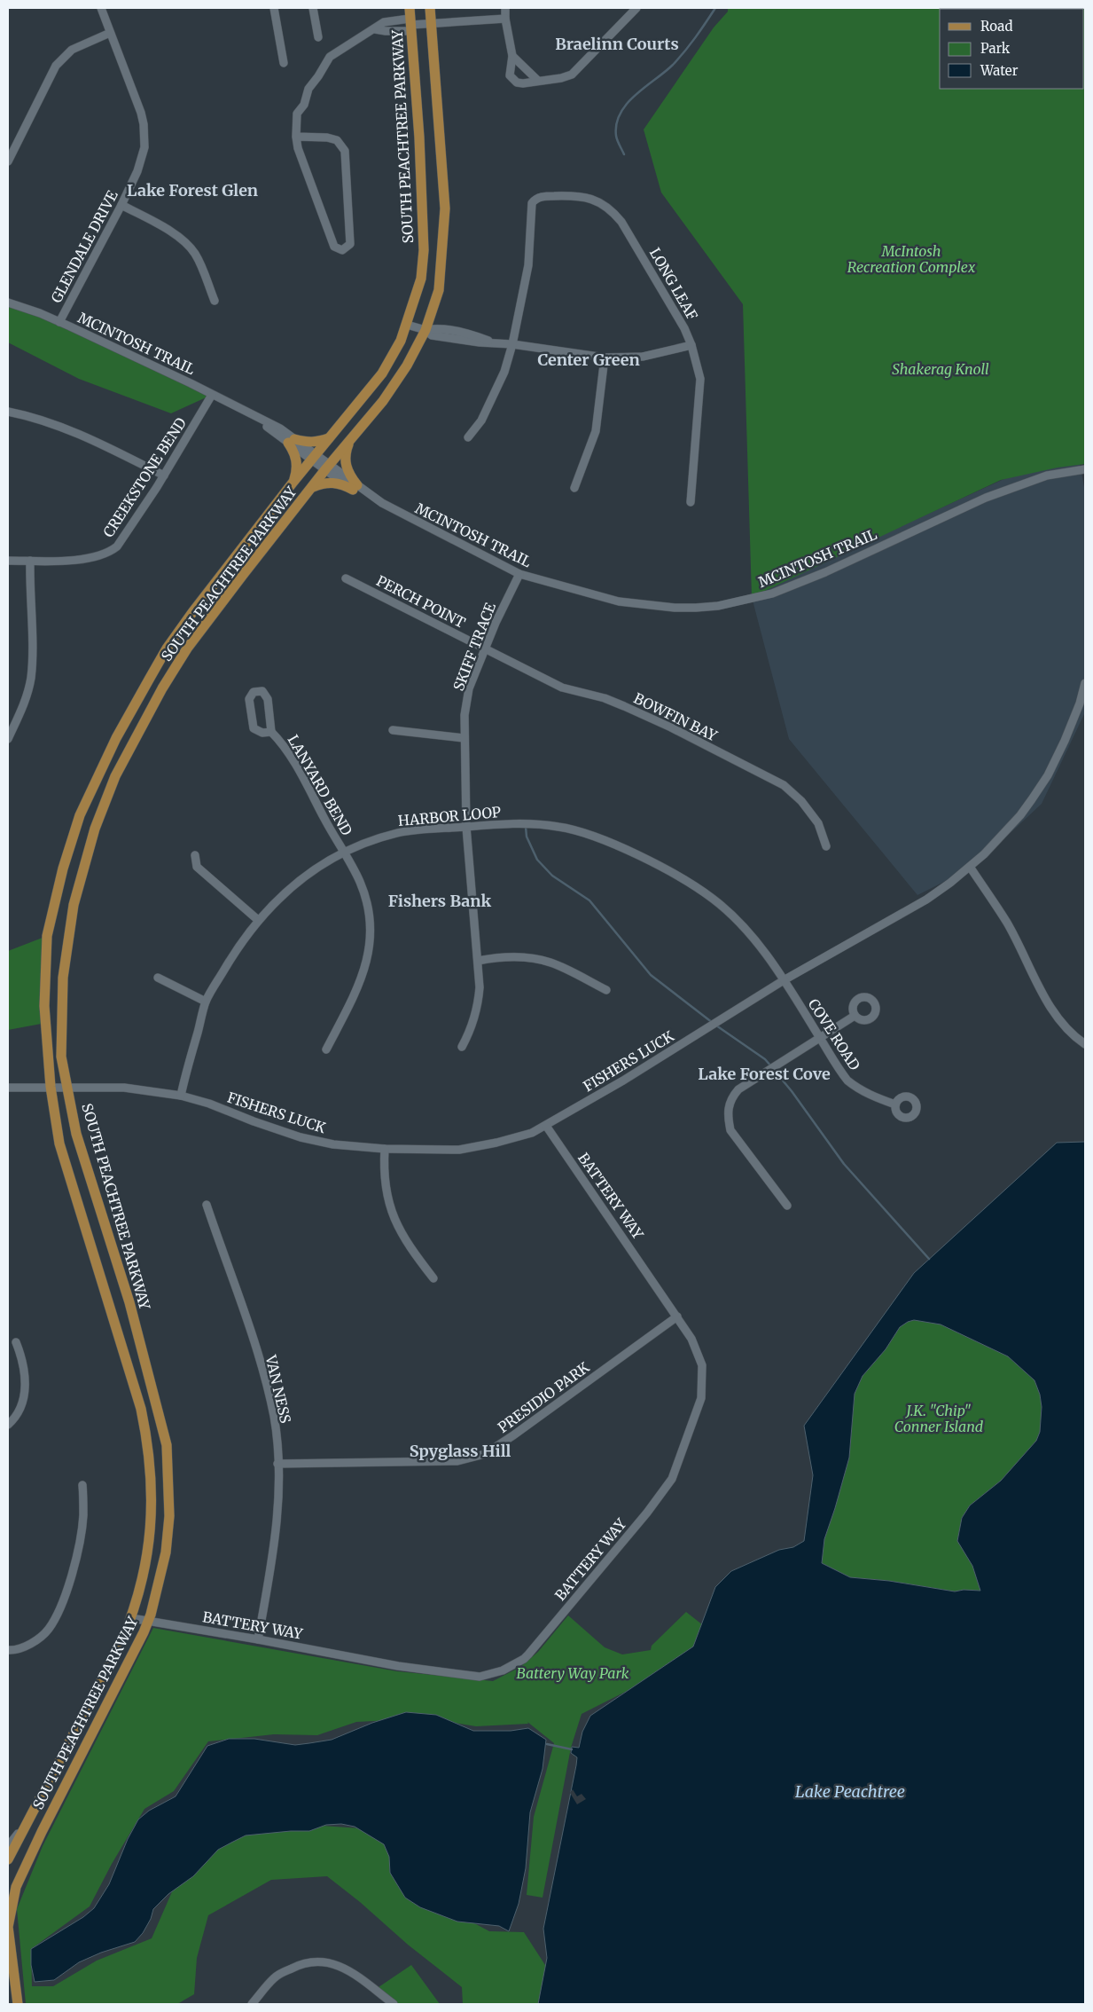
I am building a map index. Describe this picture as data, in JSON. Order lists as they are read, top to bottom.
{
  "streets": {
    "main road": ["SOUTH PEACHTREE PARKWAY"],
    "street": [
      "GLENDALE DRIVE",
      "LONG LEAF",
      "MCINTOSH TRAIL",
      "CREEKSTONE BEND",
      "PERCH POINT",
      "SKIFF TRACE",
      "BOWFIN BAY",
      "LANYARD BEND",
      "HARBOR LOOP",
      "COVE ROAD",
      "FISHERS LUCK",
      "BATTERY WAY",
      "VAN NESS",
      "PRESIDIO PARK"
    ]
  },
  "crossings": [
    ["SOUTH PEACHTREE PARKWAY", "MCINTOSH TRAIL"],
    ["SOUTH PEACHTREE PARKWAY", "FISHERS LUCK"],
    ["SOUTH PEACHTREE PARKWAY", "BATTERY WAY"],
    ["GLENDALE DRIVE", "MCINTOSH TRAIL"],
    ["MCINTOSH TRAIL", "CREEKSTONE BEND"],
    ["MCINTOSH TRAIL", "SKIFF TRACE"],
    ["PERCH POINT", "SKIFF TRACE"],
    ["PERCH POINT", "BOWFIN BAY"],
    ["SKIFF TRACE", "BOWFIN BAY"],
    ["SKIFF TRACE", "HARBOR LOOP"],
    ["LANYARD BEND", "HARBOR LOOP"],
    ["HARBOR LOOP", "COVE ROAD"],
    ["HARBOR LOOP", "FISHERS LUCK"],
    ["COVE ROAD", "FISHERS LUCK"],
    ["FISHERS LUCK", "BATTERY WAY"],
    ["BATTERY WAY", "VAN NESS"],
    ["BATTERY WAY", "PRESIDIO PARK"],
    ["VAN NESS", "PRESIDIO PARK"]
  ],
  "districts": [
    "Braelinn Courts",
    "Lake Forest Glen",
    "Center Green",
    "Fishers Bank",
    "Lake Forest Cove",
    "Spyglass Hill"
  ],
  "water": ["Lake Peachtree"],
  "parks": [
    "McIntosh Recreation Complex",
    "Shakerag Knoll",
    "J.K. \"Chip\" Conner Island",
    "Battery Way Park"
  ],
  "legend": ["Road", "Park", "Water"]
}
